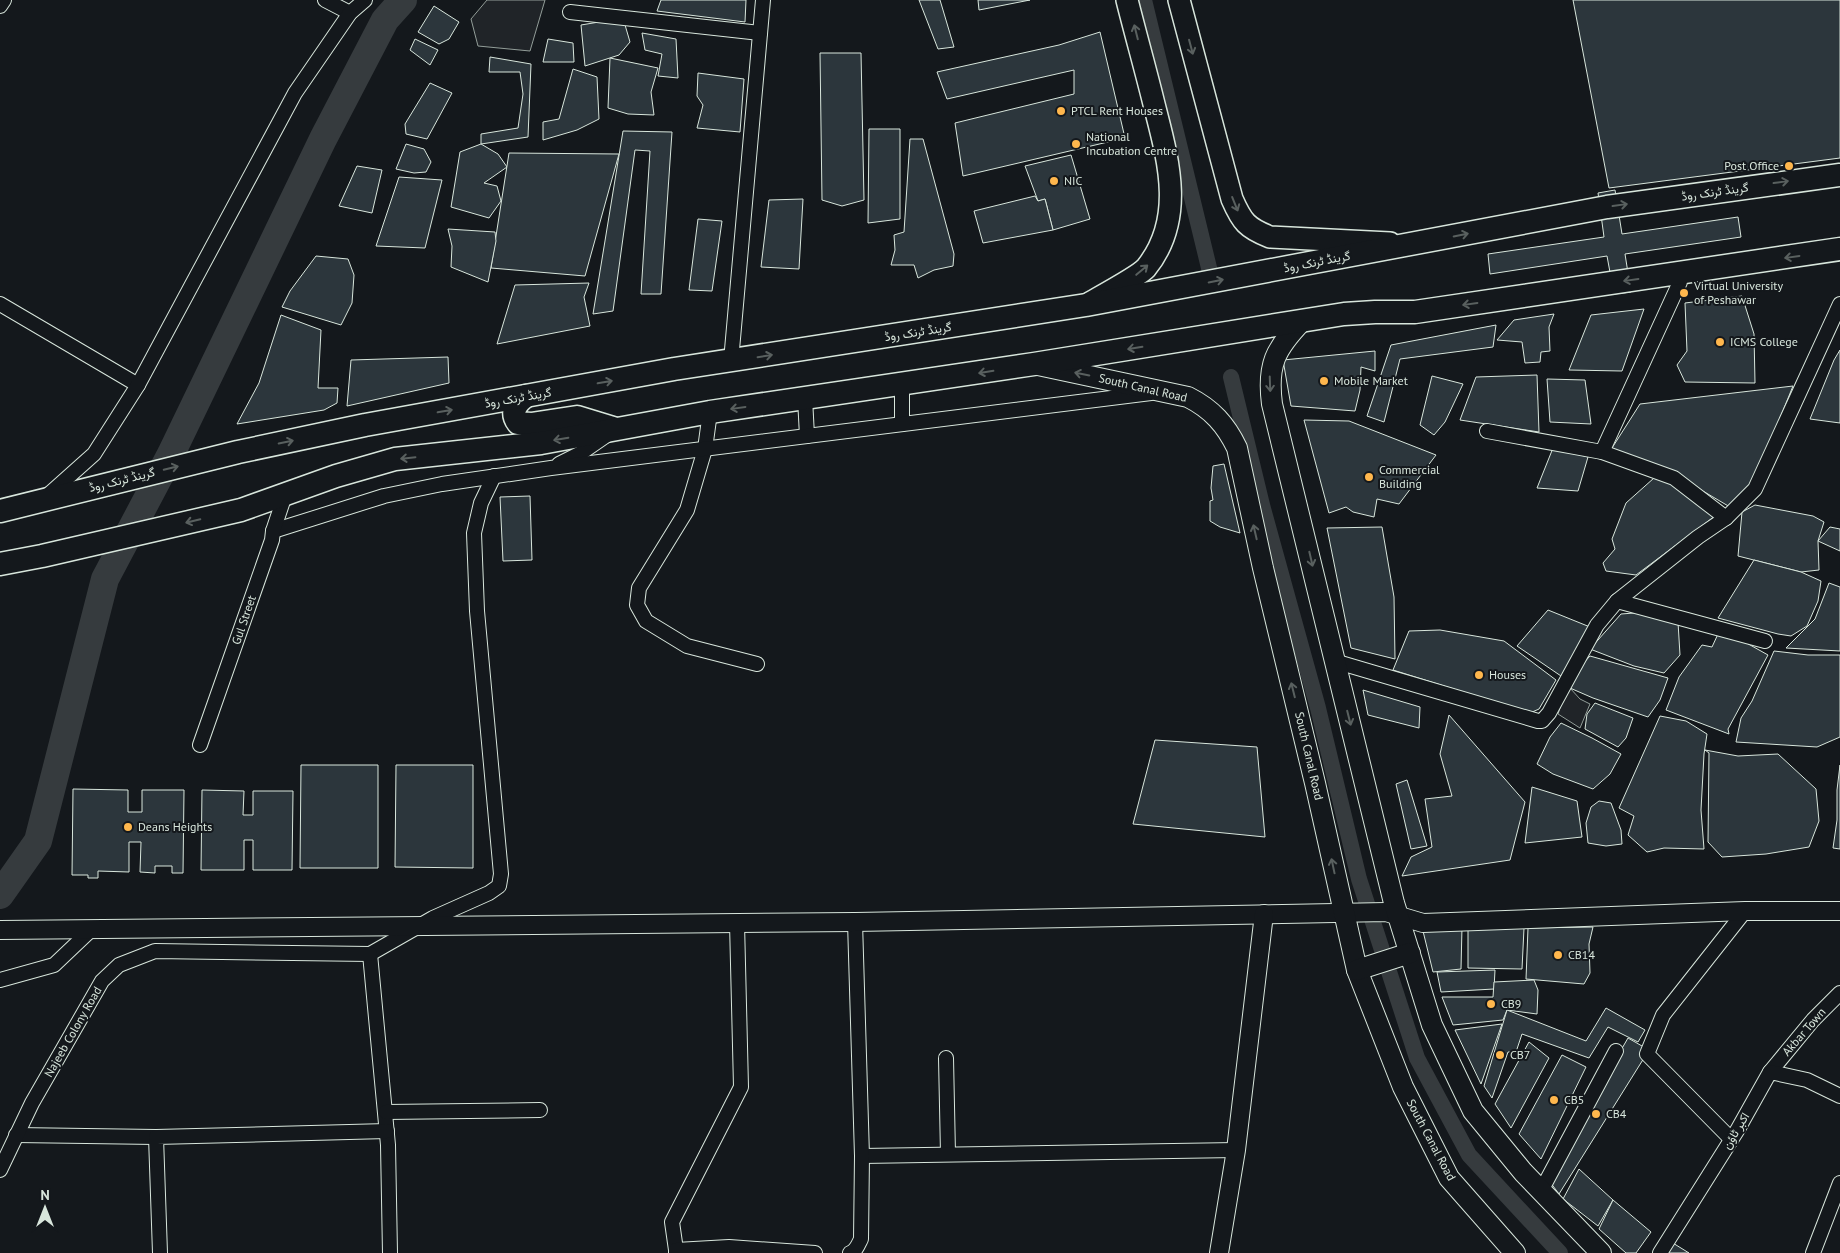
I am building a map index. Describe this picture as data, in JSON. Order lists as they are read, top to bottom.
{
  "streets": {
    "highway": ["گرینڈ ٹرنک روڈ"],
    "main road": ["South Canal Road"],
    "street": [
      "Gul Street",
      "Najeeb Colony Road",
      "Akbar Town",
      "اکبر ٹاؤن"
    ]
  },
  "crossings": [
    ["Akbar Town", "اکبر ٹاؤن"]
  ],
  "places": [
    "PTCL Rent Houses",
    "National Incubation Centre",
    "Post Office",
    "NIC",
    "Virtual University of Peshawar",
    "ICMS College",
    "Mobile Market",
    "Commercial Building",
    "Houses",
    "Deans Heights",
    "CB14",
    "CB9",
    "CB7",
    "CB5",
    "CB4"
  ],
  "north": "top"
}
